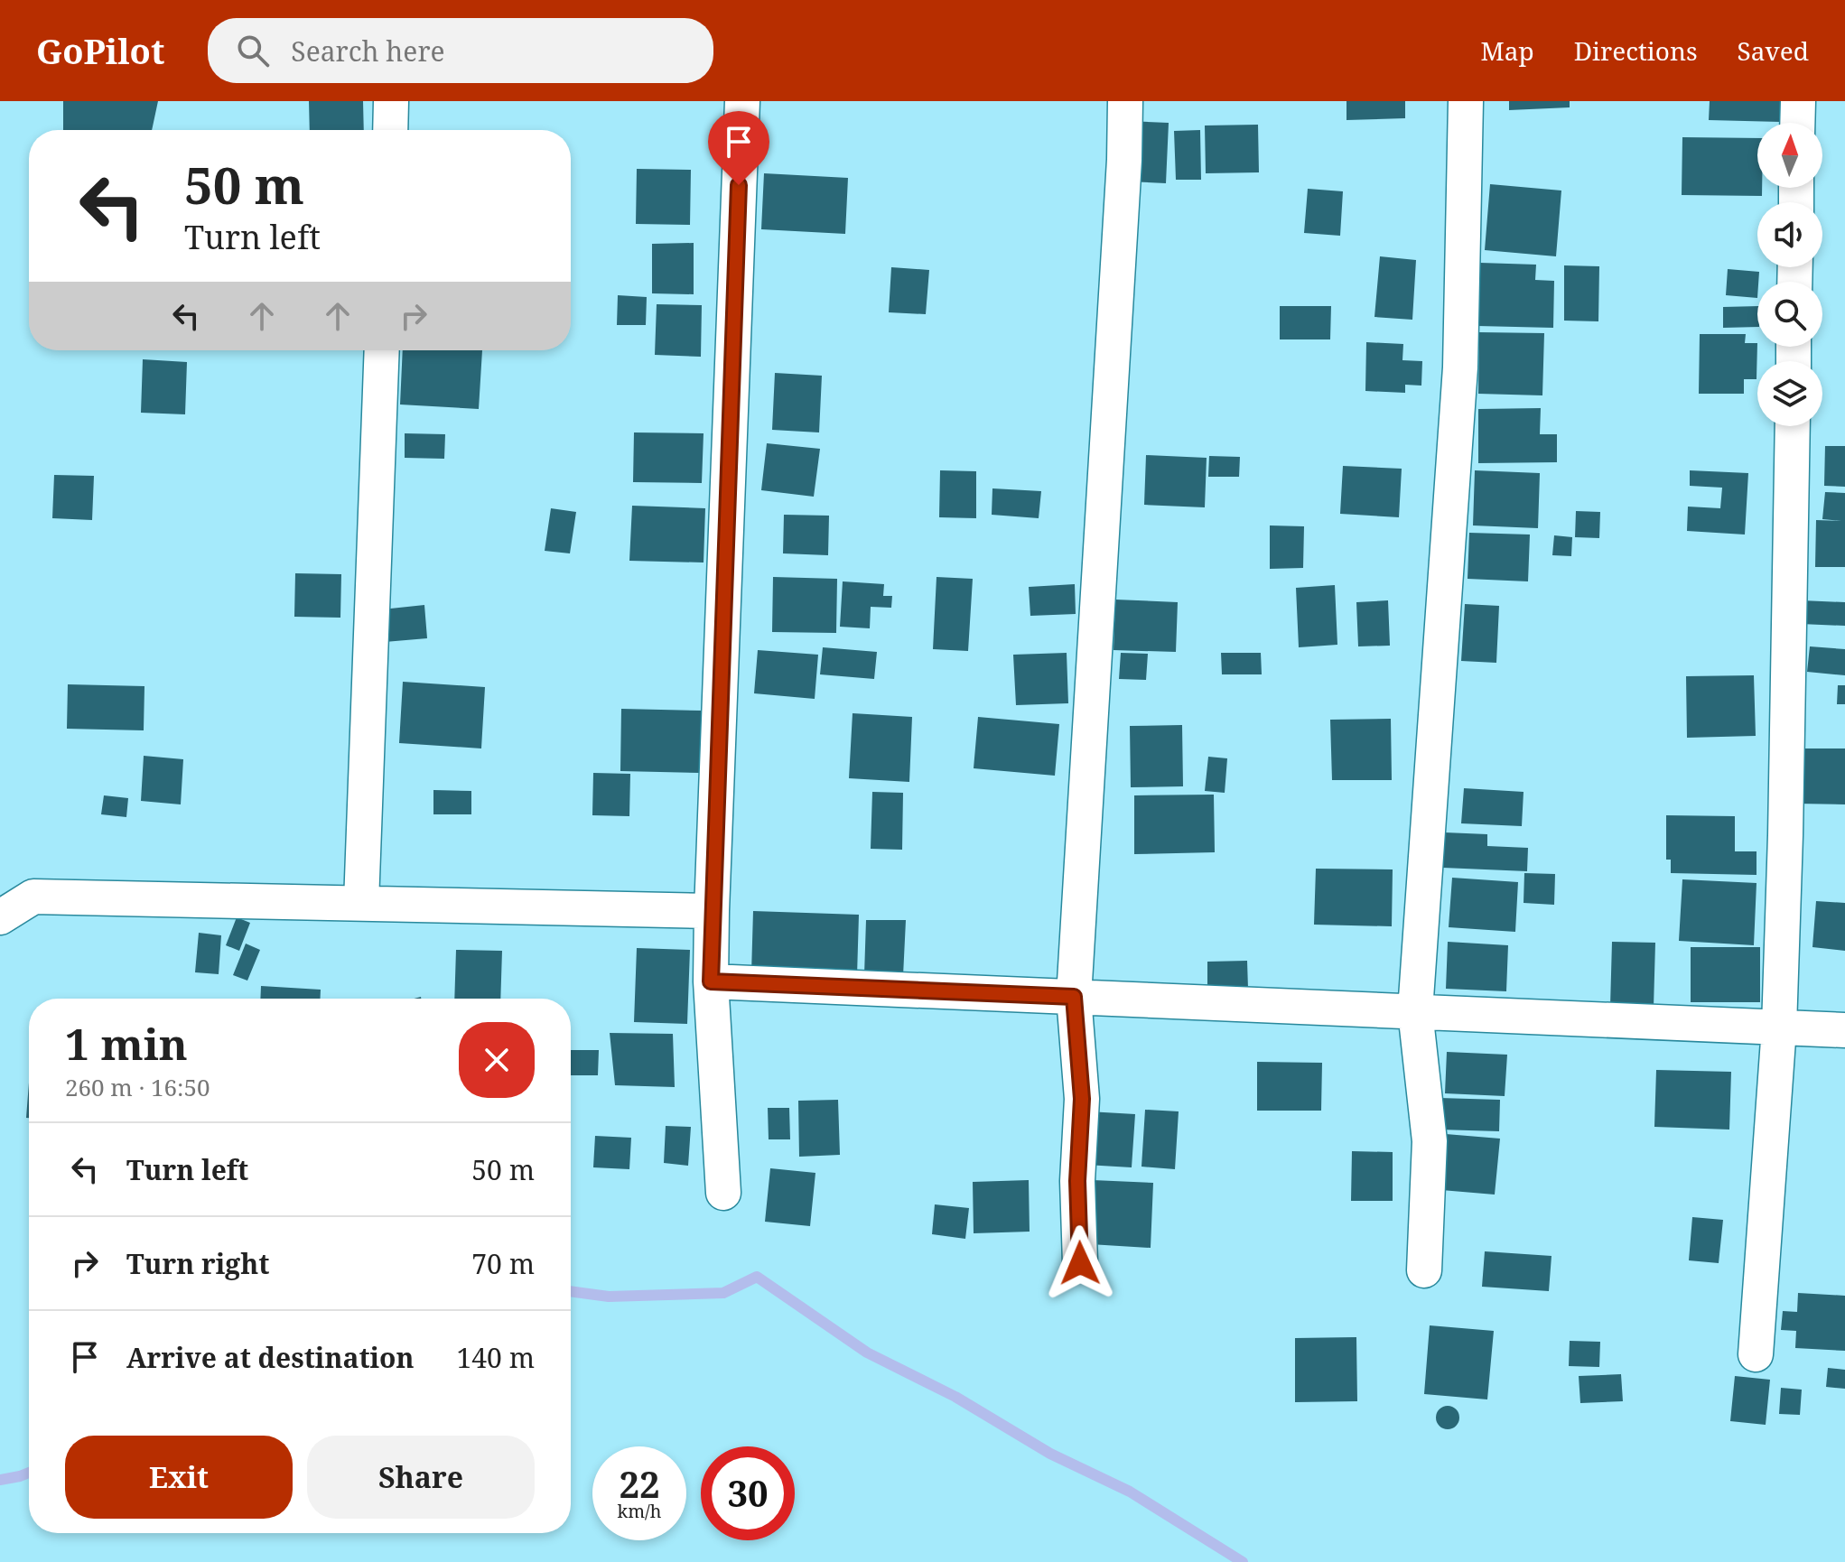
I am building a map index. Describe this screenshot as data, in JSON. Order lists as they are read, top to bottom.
{
  "north": "top",
  "page": {
    "header": "GoPilot",
    "search": "Search here",
    "nav": ["Map", "Directions", "Saved"],
    "turn": ["50 m", "Turn left"],
    "heading": ["1 min", "260 m · 16:50"],
    "list": [
      {
        "name": "Turn left",
        "value": "50 m"
      },
      {
        "name": "Turn right",
        "value": "70 m"
      },
      {
        "name": "Arrive at destination",
        "value": "140 m"
      }
    ],
    "buttons": ["Exit", "Share"],
    "speed": "22 km/h",
    "limit": "30"
  }
}
